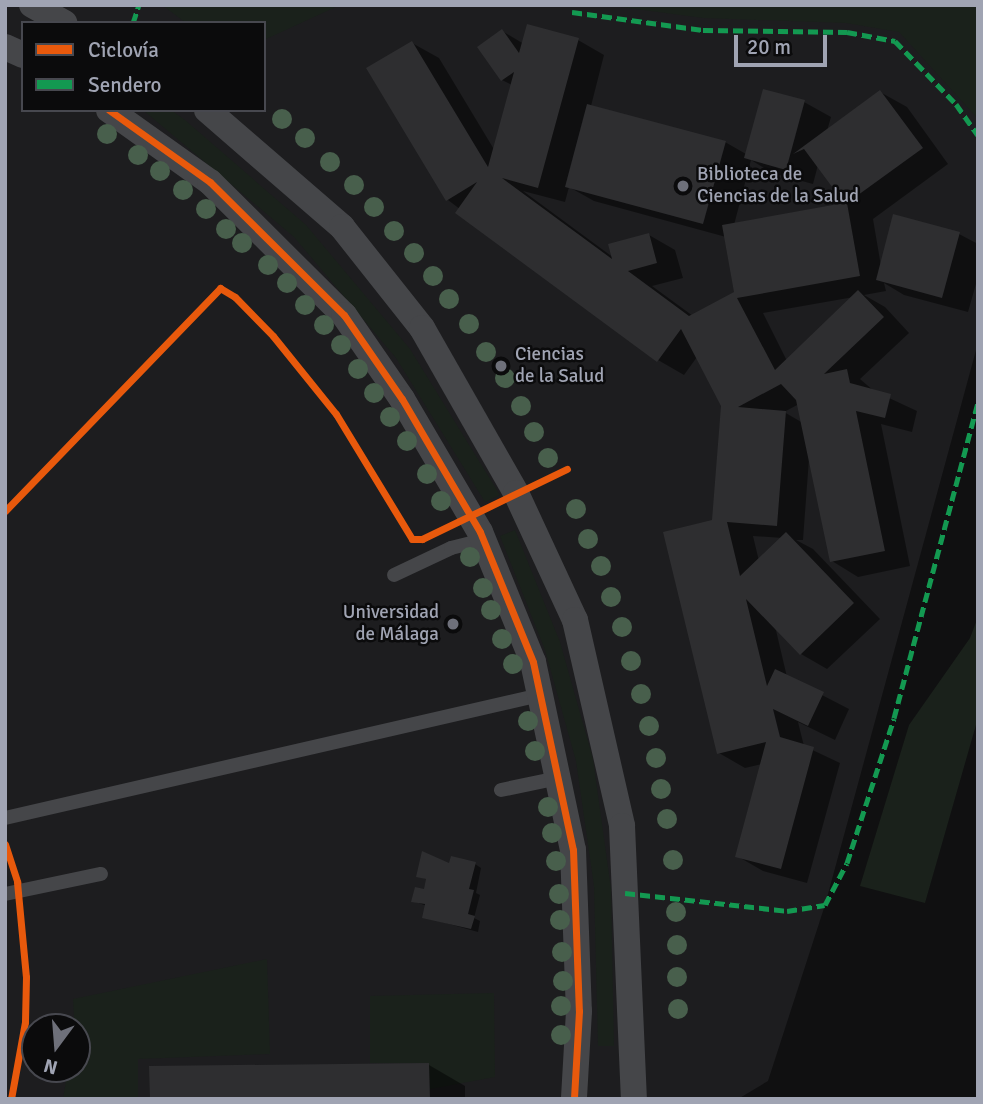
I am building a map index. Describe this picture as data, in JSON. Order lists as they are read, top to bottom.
{
  "places": ["Biblioteca de Ciencias de la Salud", "Ciencias de la Salud", "Universidad de Málaga"],
  "legend": ["Ciclovía", "Sendero"],
  "scale_bar": "20 m",
  "north": "bottom"
}
